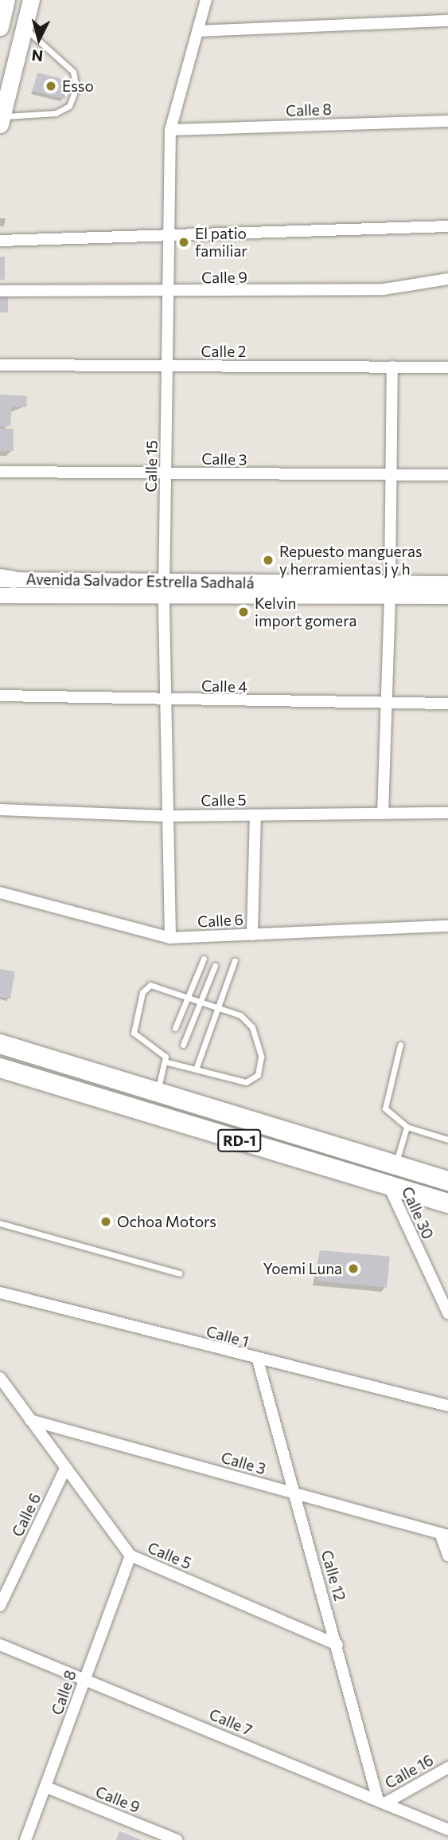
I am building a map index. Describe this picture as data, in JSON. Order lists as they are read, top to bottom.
{
  "streets": {
    "highway": ["RD-1"],
    "main road": ["Avenida Salvador Estrella Sadhalá"],
    "street": [
      "Calle 8",
      "Calle 9",
      "Calle 2",
      "Calle 3",
      "Calle 15",
      "Calle 4",
      "Calle 5",
      "Calle 6",
      "Calle 30",
      "Calle 1",
      "Calle 12",
      "Calle 7",
      "Calle 16"
    ]
  },
  "crossings": [
    ["Calle 8", "Calle 9"],
    ["Calle 8", "Calle 15"],
    ["Calle 8", "Calle 5"],
    ["Calle 8", "Calle 7"],
    ["Calle 9", "Calle 15"],
    ["Calle 2", "Calle 15"],
    ["Calle 3", "Calle 15"],
    ["Calle 3", "Calle 5"],
    ["Calle 3", "Calle 12"],
    ["Calle 15", "Avenida Salvador Estrella Sadhalá"],
    ["Calle 15", "Calle 4"],
    ["Calle 15", "Calle 5"],
    ["Calle 15", "Calle 6"],
    ["Calle 5", "Calle 6"],
    ["Calle 5", "Calle 12"],
    ["RD-1", "Calle 30"],
    ["Calle 1", "Calle 12"],
    ["Calle 12", "Calle 7"],
    ["Calle 12", "Calle 16"],
    ["Calle 7", "Calle 16"]
  ],
  "places": [
    "Esso",
    "El patio familiar",
    "Repuesto mangueras y herramientas j y h",
    "Kelvin import gomera",
    "Ochoa Motors",
    "Yoemi Luna"
  ],
  "north": "bottom"
}
